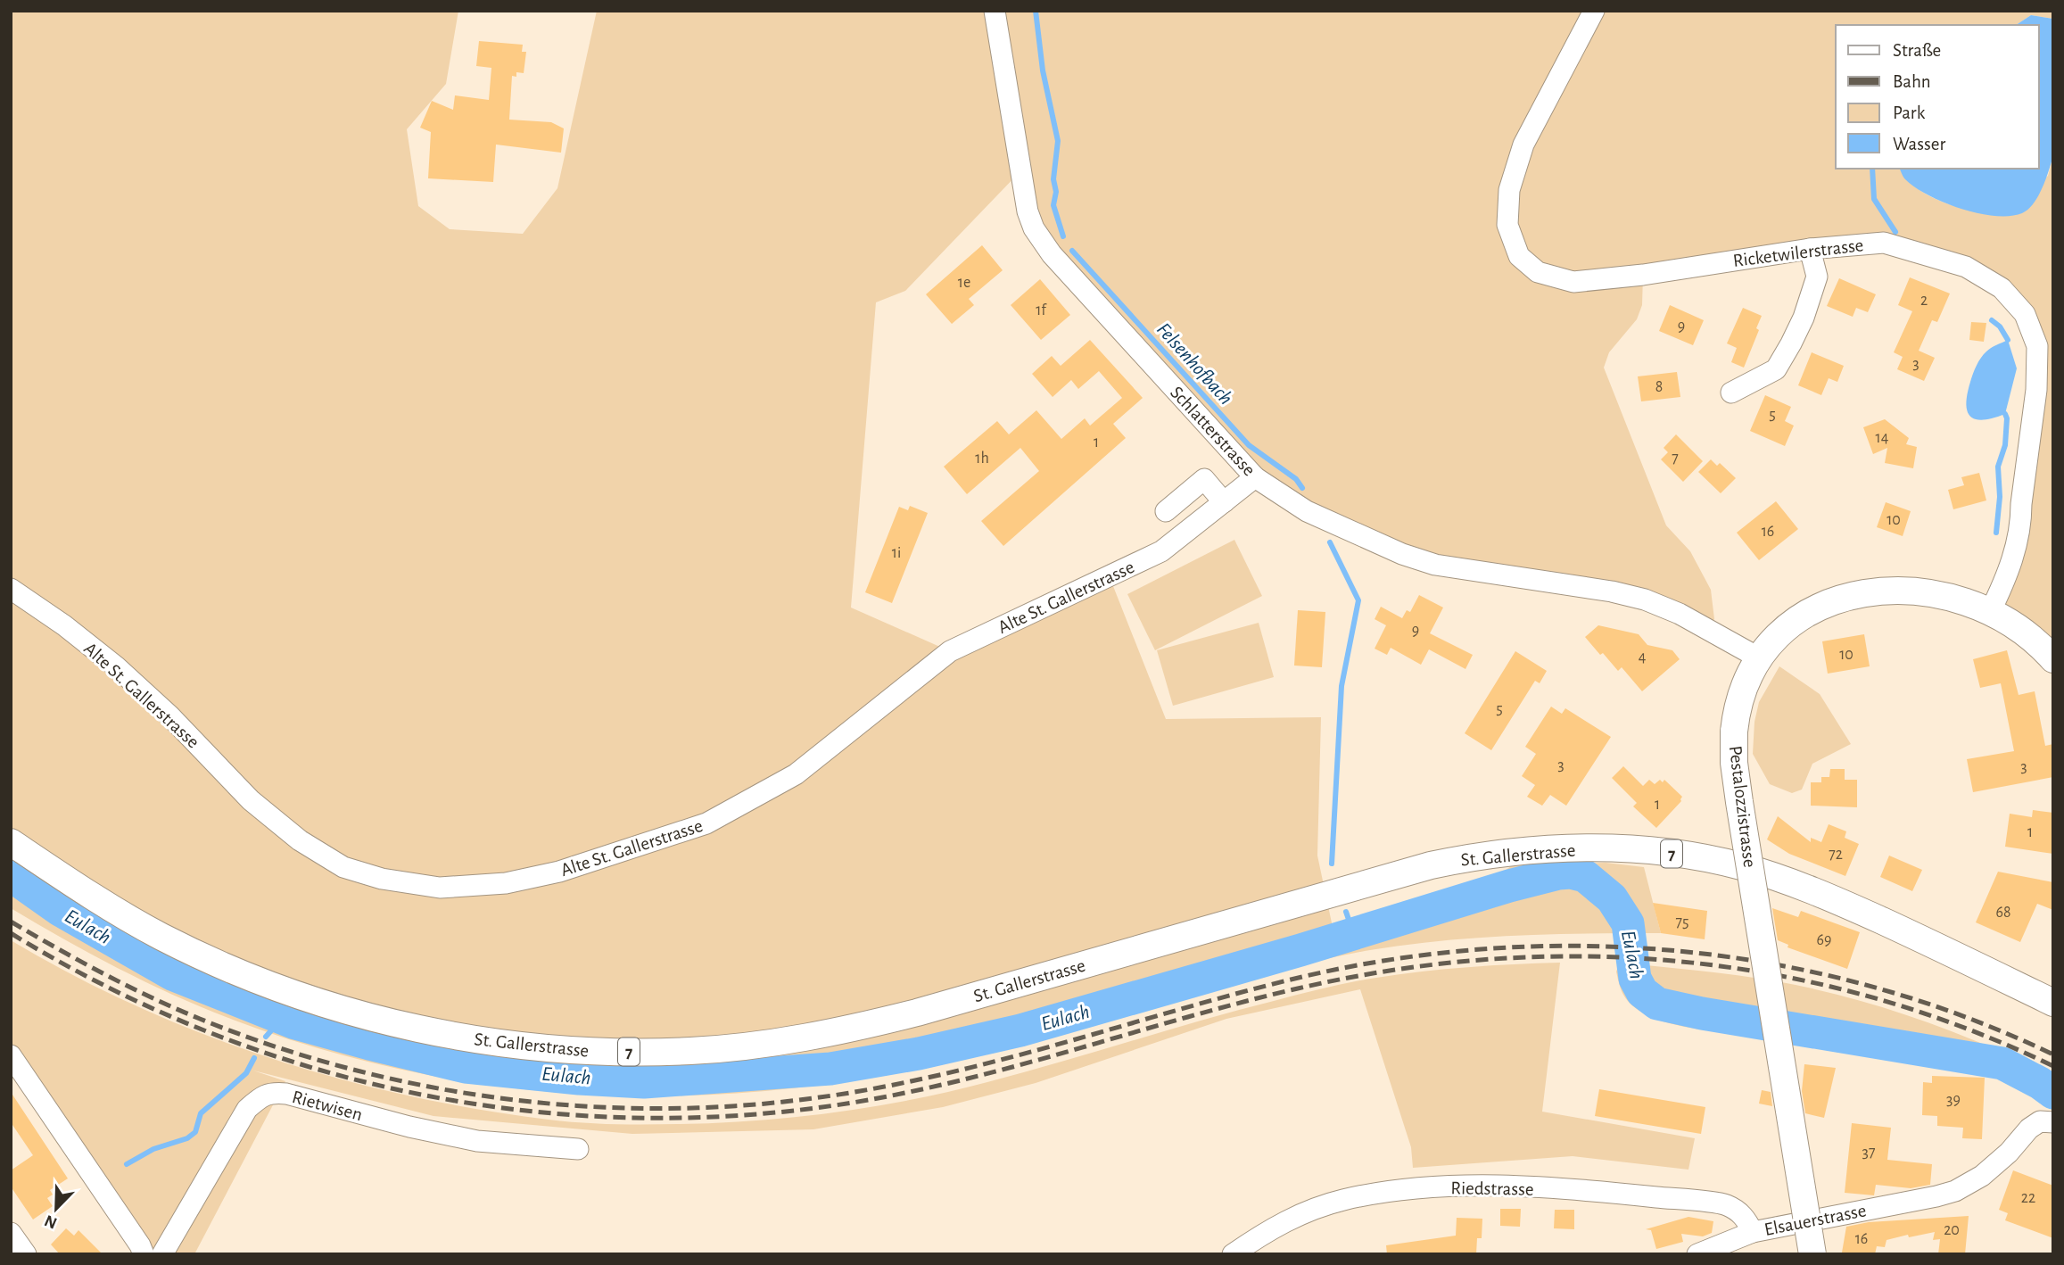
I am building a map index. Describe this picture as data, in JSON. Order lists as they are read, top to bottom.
{
  "streets": {
    "main road": ["Pestalozzistrasse", "7", "St. Gallerstrasse"],
    "street": [
      "Ricketwilerstrasse",
      "Schlatterstrasse",
      "Alte St. Gallerstrasse",
      "Rietwisen",
      "Riedstrasse",
      "Elsauerstrasse"
    ]
  },
  "crossings": [
    ["Ricketwilerstrasse", "Pestalozzistrasse"],
    ["Schlatterstrasse", "Alte St. Gallerstrasse"],
    ["Schlatterstrasse", "Pestalozzistrasse"],
    ["Riedstrasse", "Elsauerstrasse"]
  ],
  "water": ["Felsenhofbach", "Eulach"],
  "house_numbers": [
    "1e",
    "2",
    "1f",
    "9",
    "3",
    "8",
    "5",
    "14",
    "1",
    "1h",
    "7",
    "10",
    "16",
    "1i",
    "9",
    "10",
    "4",
    "5",
    "3",
    "3",
    "1",
    "1",
    "72",
    "68",
    "75",
    "69",
    "39",
    "37",
    "22",
    "20",
    "16"
  ],
  "legend": [
    "Straße",
    "Bahn",
    "Park",
    "Wasser"
  ],
  "north": "bottom left"
}
